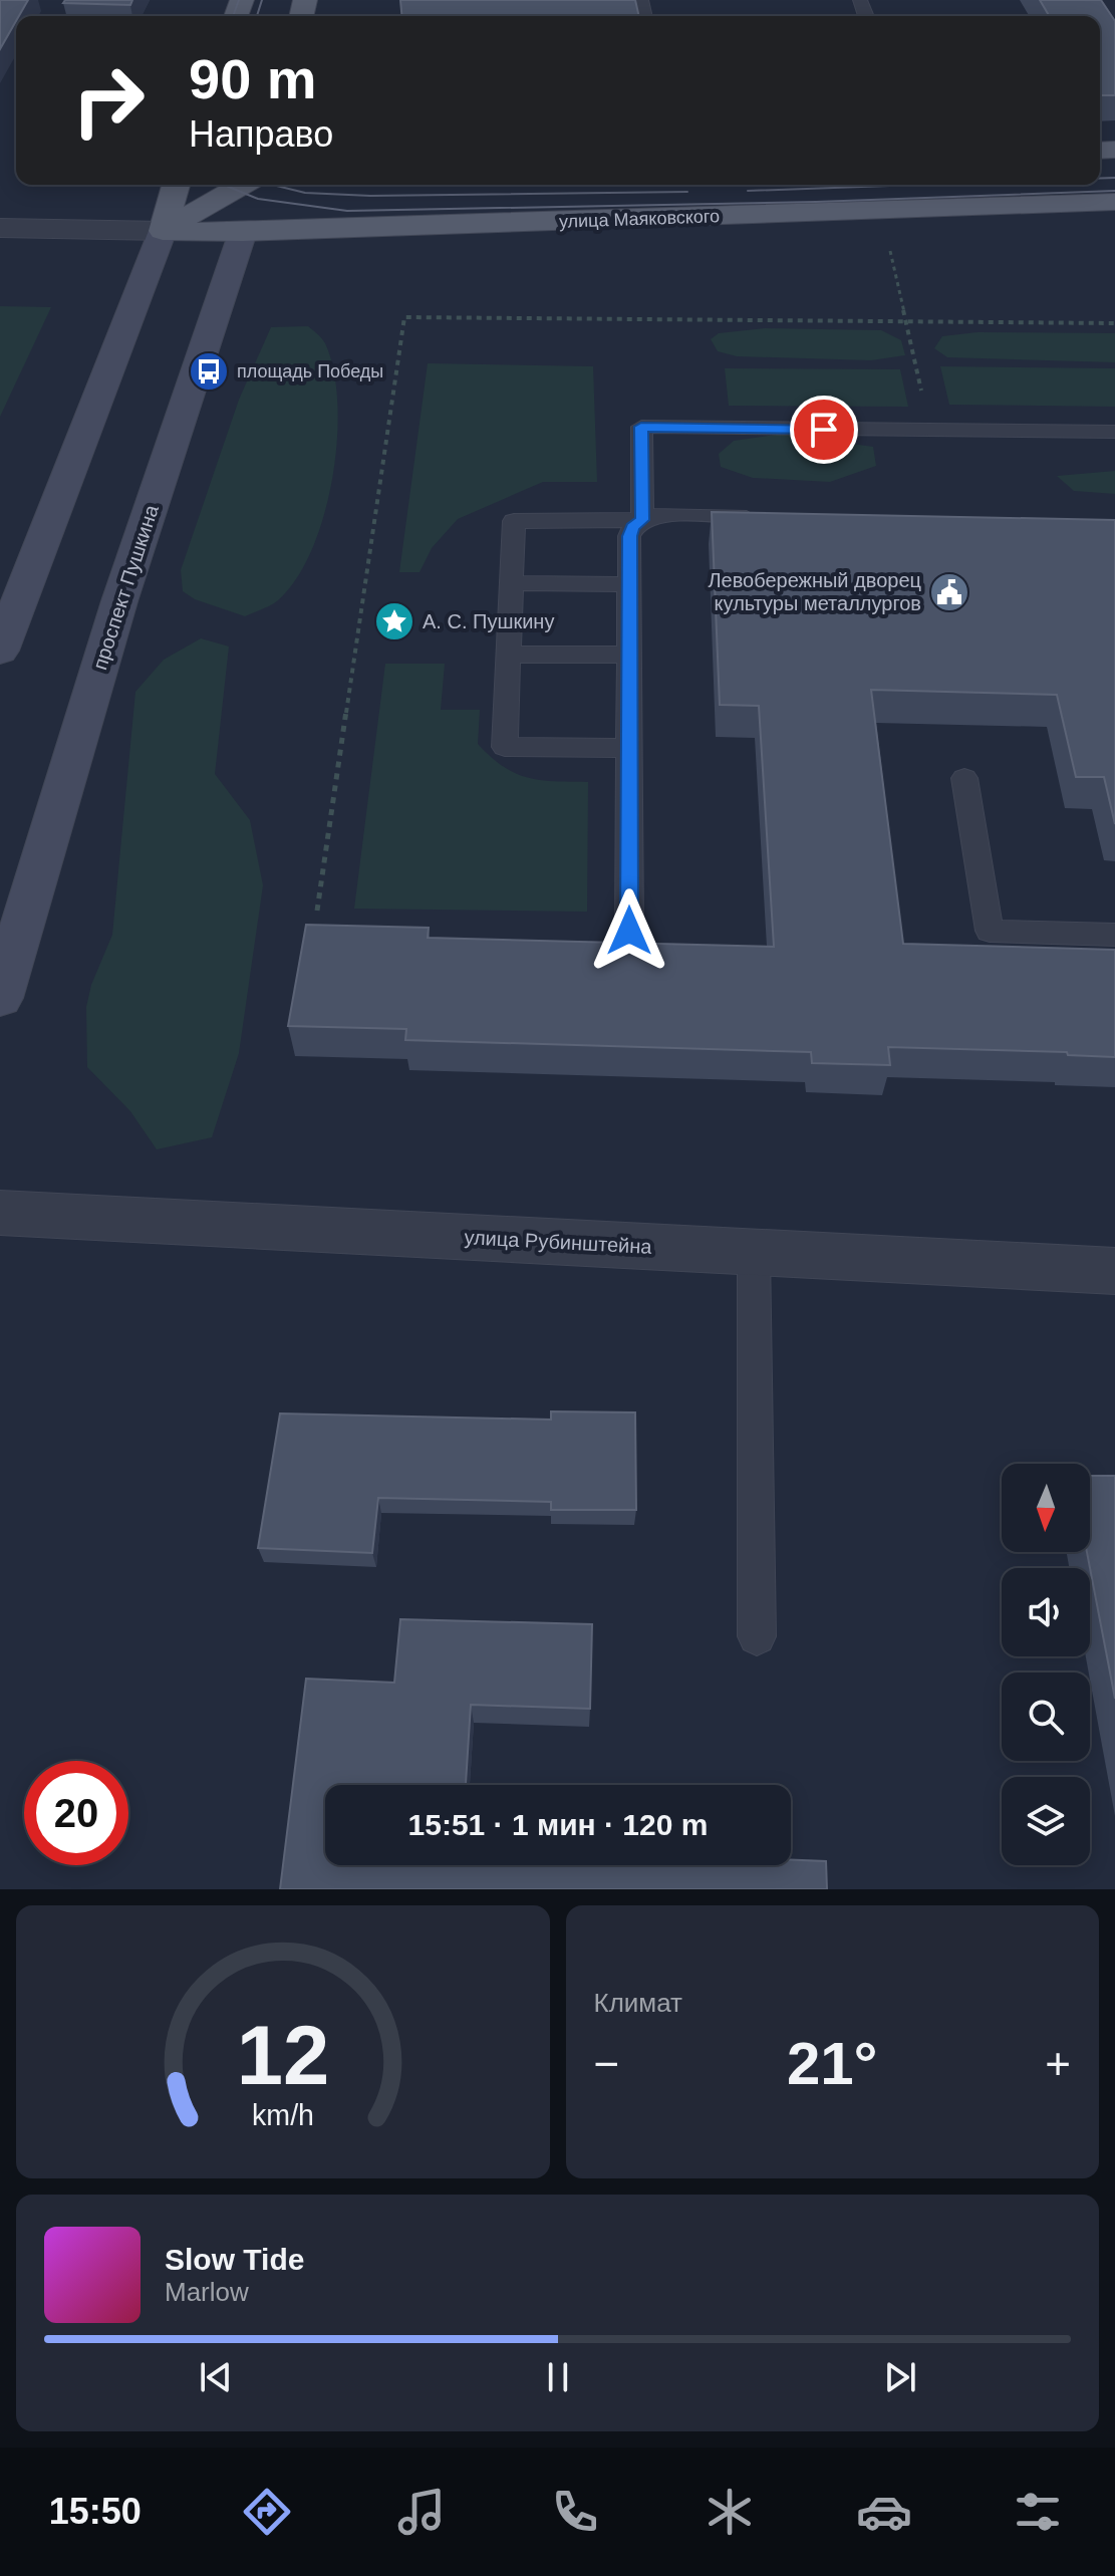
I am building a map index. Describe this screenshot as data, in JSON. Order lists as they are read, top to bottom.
{
  "streets": {
    "main road": ["улица Маяковского", "проспект Пушкина"],
    "street": ["улица Рубинштейна"]
  },
  "crossings": [
    ["улица Маяковского", "проспект Пушкина"]
  ],
  "places": {
    "bus stop": ["площадь Победы"],
    "public building": ["Левобережный дворец культуры металлургов"],
    "place": ["А. С. Пушкину"]
  },
  "north": "bottom",
  "page": {
    "turn": ["90 m", "Направо"],
    "limit": "20",
    "trip": "15:51 · 1 мин · 120 m",
    "tile": "Климат",
    "heat": ["−", "21°", "+"],
    "song": ["Slow Tide", "Marlow"],
    "tabs": "15:50",
    "gauge": ["12", "km/h"]
  }
}
